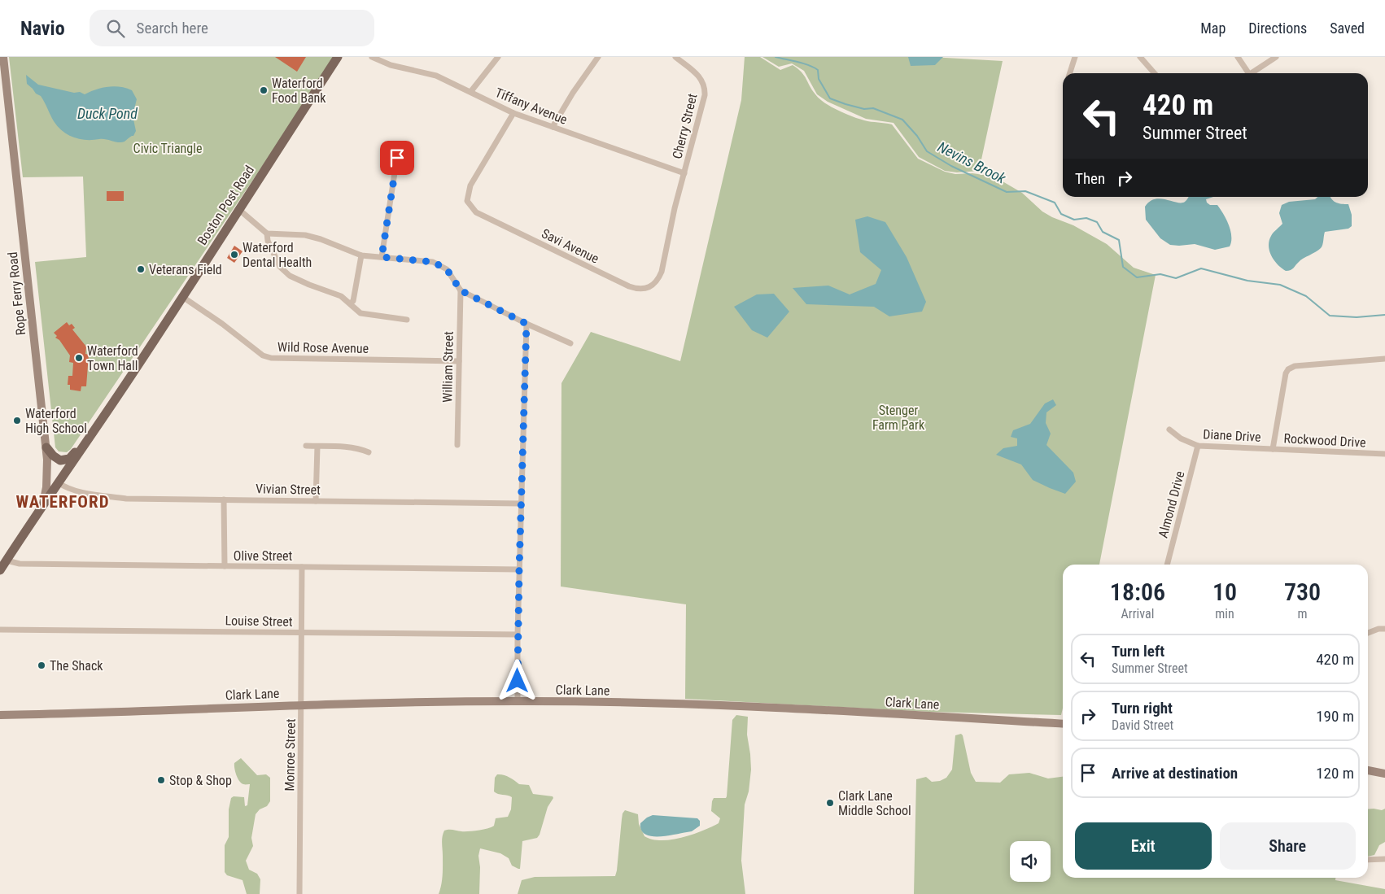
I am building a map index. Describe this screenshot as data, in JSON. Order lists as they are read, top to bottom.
{
  "streets": {
    "main road": ["Boston Post Road", "Rope Ferry Road", "Clark Lane"],
    "street": [
      "Tiffany Avenue",
      "Cherry Street",
      "Savi Avenue",
      "Wild Rose Avenue",
      "William Street",
      "Diane Drive",
      "Rockwood Drive",
      "Vivian Street",
      "Almond Drive",
      "Olive Street",
      "Louise Street",
      "Monroe Street"
    ]
  },
  "crossings": [
    ["Tiffany Avenue", "Cherry Street"],
    ["Tiffany Avenue", "Savi Avenue"],
    ["Cherry Street", "Savi Avenue"],
    ["Boston Post Road", "Rope Ferry Road"],
    ["Boston Post Road", "Wild Rose Avenue"],
    ["Boston Post Road", "Vivian Street"],
    ["Boston Post Road", "Olive Street"],
    ["Wild Rose Avenue", "William Street"],
    ["Diane Drive", "Rockwood Drive"],
    ["Diane Drive", "Almond Drive"],
    ["Olive Street", "Monroe Street"],
    ["Louise Street", "Monroe Street"],
    ["Clark Lane", "Monroe Street"]
  ],
  "districts": ["WATERFORD"],
  "water": ["Duck Pond", "Nevins Brook"],
  "parks": ["Civic Triangle", "Stenger Farm Park"],
  "places": [
    "Waterford Food Bank",
    "Waterford Dental Health",
    "Veterans Field",
    "Waterford Town Hall",
    "Waterford High School",
    "The Shack",
    "Stop & Shop",
    "Clark Lane Middle School"
  ],
  "page": {
    "header": "Navio",
    "search": "Search here",
    "nav": ["Map", "Directions", "Saved"],
    "turn": ["420 m", "Summer Street"],
    "then": "Then",
    "eta": [
      "18:06",
      "Arrival",
      "10",
      "min",
      "730",
      "m"
    ],
    "list": [
      {
        "name": "Turn left",
        "note": "Summer Street",
        "value": "420 m"
      },
      {
        "name": "Turn right",
        "note": "David Street",
        "value": "190 m"
      },
      {
        "name": "Arrive at destination",
        "value": "120 m"
      }
    ],
    "buttons": ["Exit", "Share"]
  }
}
